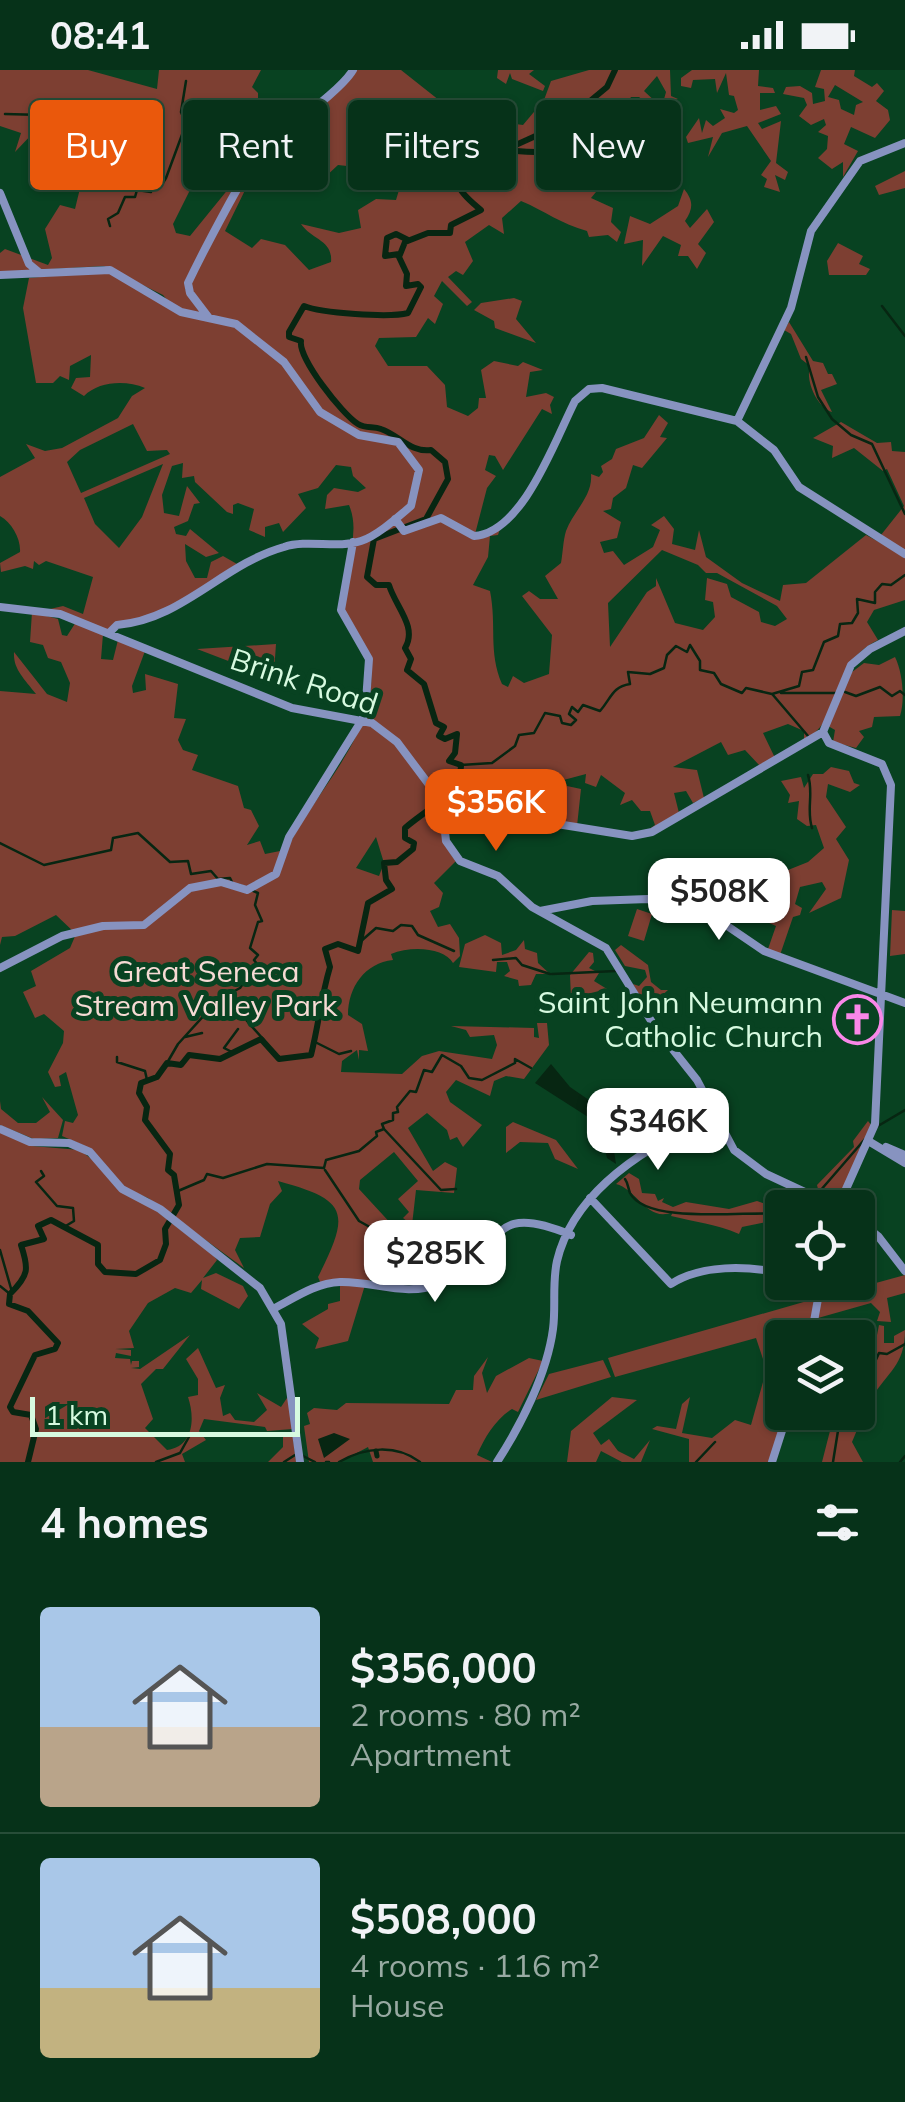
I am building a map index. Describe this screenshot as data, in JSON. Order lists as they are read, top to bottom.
{
  "streets": {
    "street": ["Brink Road"]
  },
  "parks": ["Great Seneca Stream Valley Park"],
  "places": {
    "church": ["Saint John Neumann Catholic Church"]
  },
  "scale_bar": "1 km",
  "page": {
    "status": "08:41",
    "chip": [
      "Buy",
      "Rent",
      "Filters",
      "New"
    ],
    "price": [
      "$356K",
      "$508K",
      "$346K",
      "$285K"
    ],
    "scale": "1 km",
    "heading": "4 homes",
    "list": [
      {
        "name": "$356,000",
        "note": "2 rooms · 80 m² · Apartment"
      },
      {
        "name": "$508,000",
        "note": "4 rooms · 116 m² · House"
      }
    ]
  }
}
